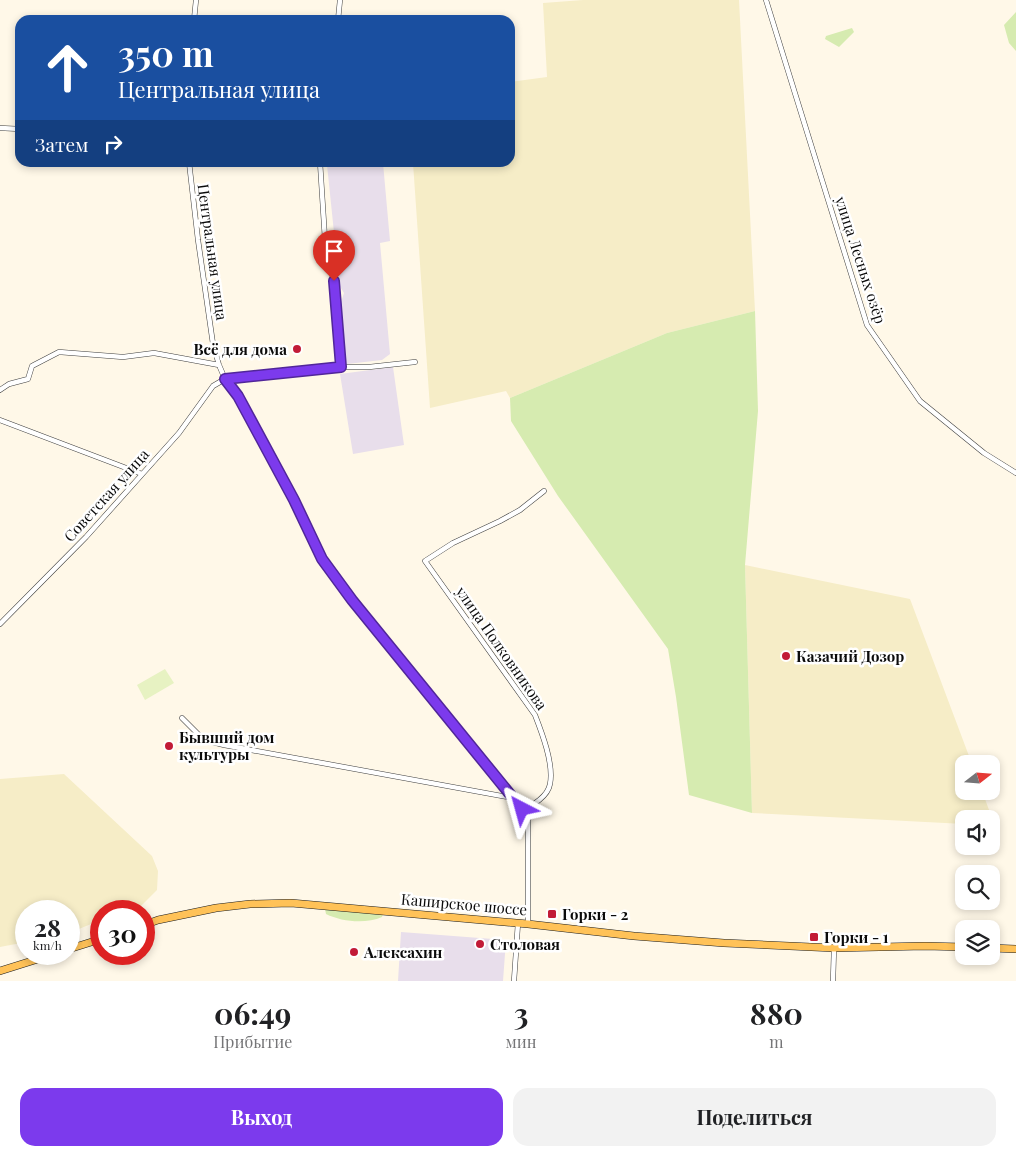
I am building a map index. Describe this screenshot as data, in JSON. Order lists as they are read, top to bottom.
{
  "streets": {
    "main road": ["Каширское шоссе"],
    "street": [
      "Центральная улица",
      "улица Лесных озёр",
      "Советская улица",
      "улица Полковникова"
    ]
  },
  "crossings": [
    ["Центральная улица", "Советская улица"]
  ],
  "places": {
    "other": [
      "Всё для дома",
      "Казачий Дозор",
      "Бывший дом культуры",
      "Столовая",
      "Алексахин"
    ],
    "transit": ["Горки - 2", "Горки - 1"]
  },
  "north": "right",
  "page": {
    "turn": ["350 m", "Центральная улица"],
    "then": "Затем",
    "speed": "28 km/h",
    "limit": "30",
    "eta": [
      "06:49",
      "Прибытие",
      "3",
      "мин",
      "880",
      "m"
    ],
    "buttons": ["Выход", "Поделиться"]
  }
}
